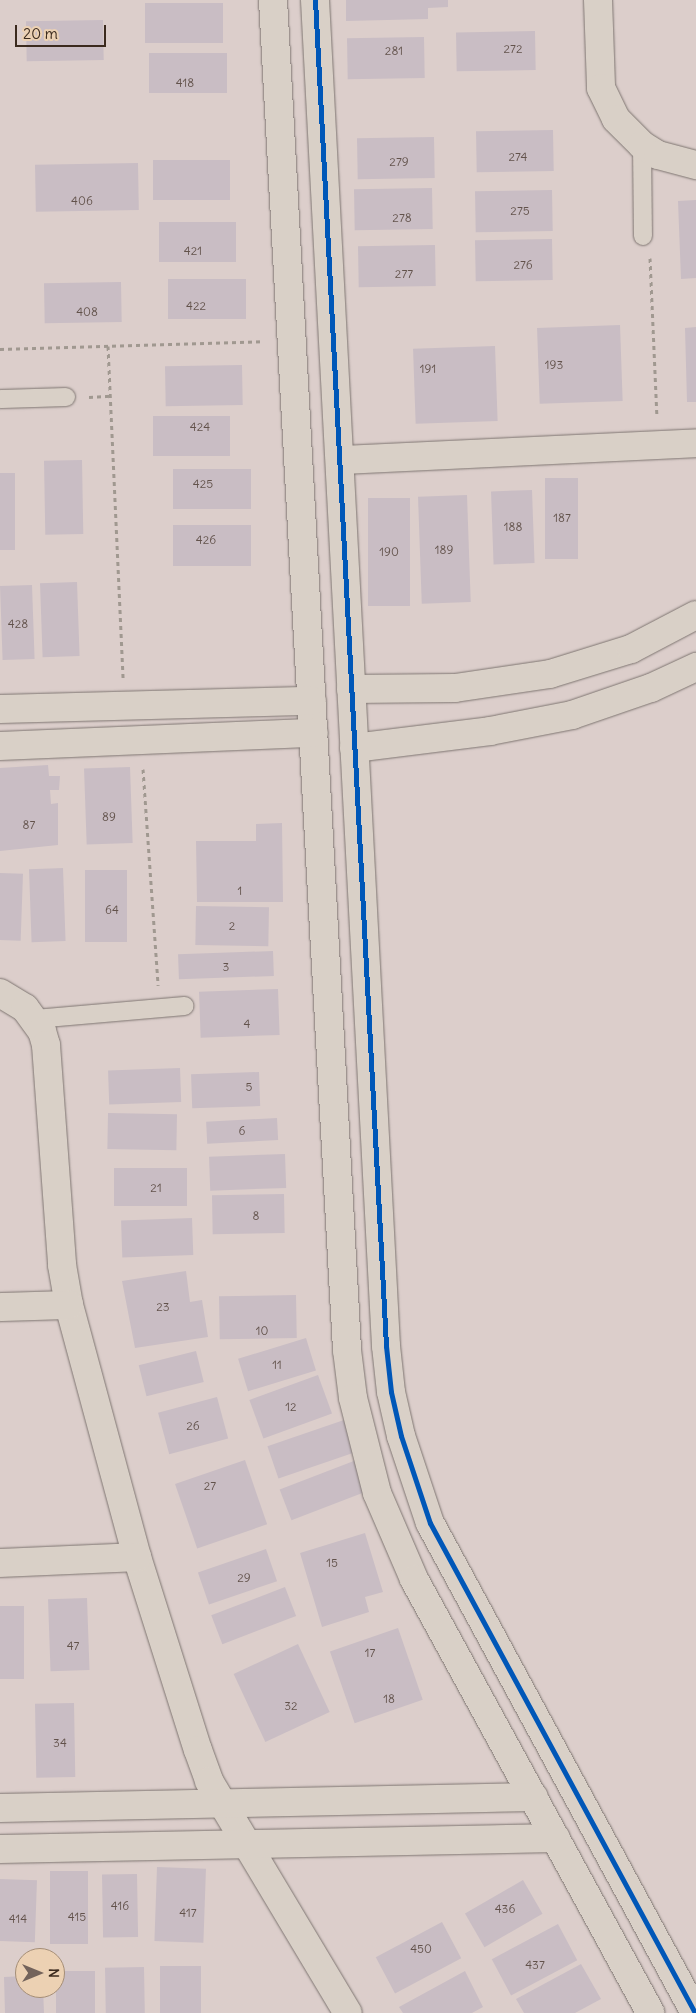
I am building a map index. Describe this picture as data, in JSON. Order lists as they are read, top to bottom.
{
  "house_numbers": [
    "272",
    "281",
    "418",
    "274",
    "279",
    "406",
    "275",
    "278",
    "421",
    "276",
    "277",
    "422",
    "408",
    "193",
    "191",
    "424",
    "425",
    "187",
    "188",
    "426",
    "189",
    "190",
    "428",
    "89",
    "87",
    "1",
    "64",
    "2",
    "3",
    "4",
    "5",
    "6",
    "21",
    "8",
    "23",
    "10",
    "11",
    "12",
    "26",
    "27",
    "15",
    "29",
    "47",
    "17",
    "18",
    "32",
    "34",
    "416",
    "436",
    "417",
    "415",
    "414",
    "450",
    "437"
  ],
  "scale_bar": "20 m",
  "north": "right"
}
